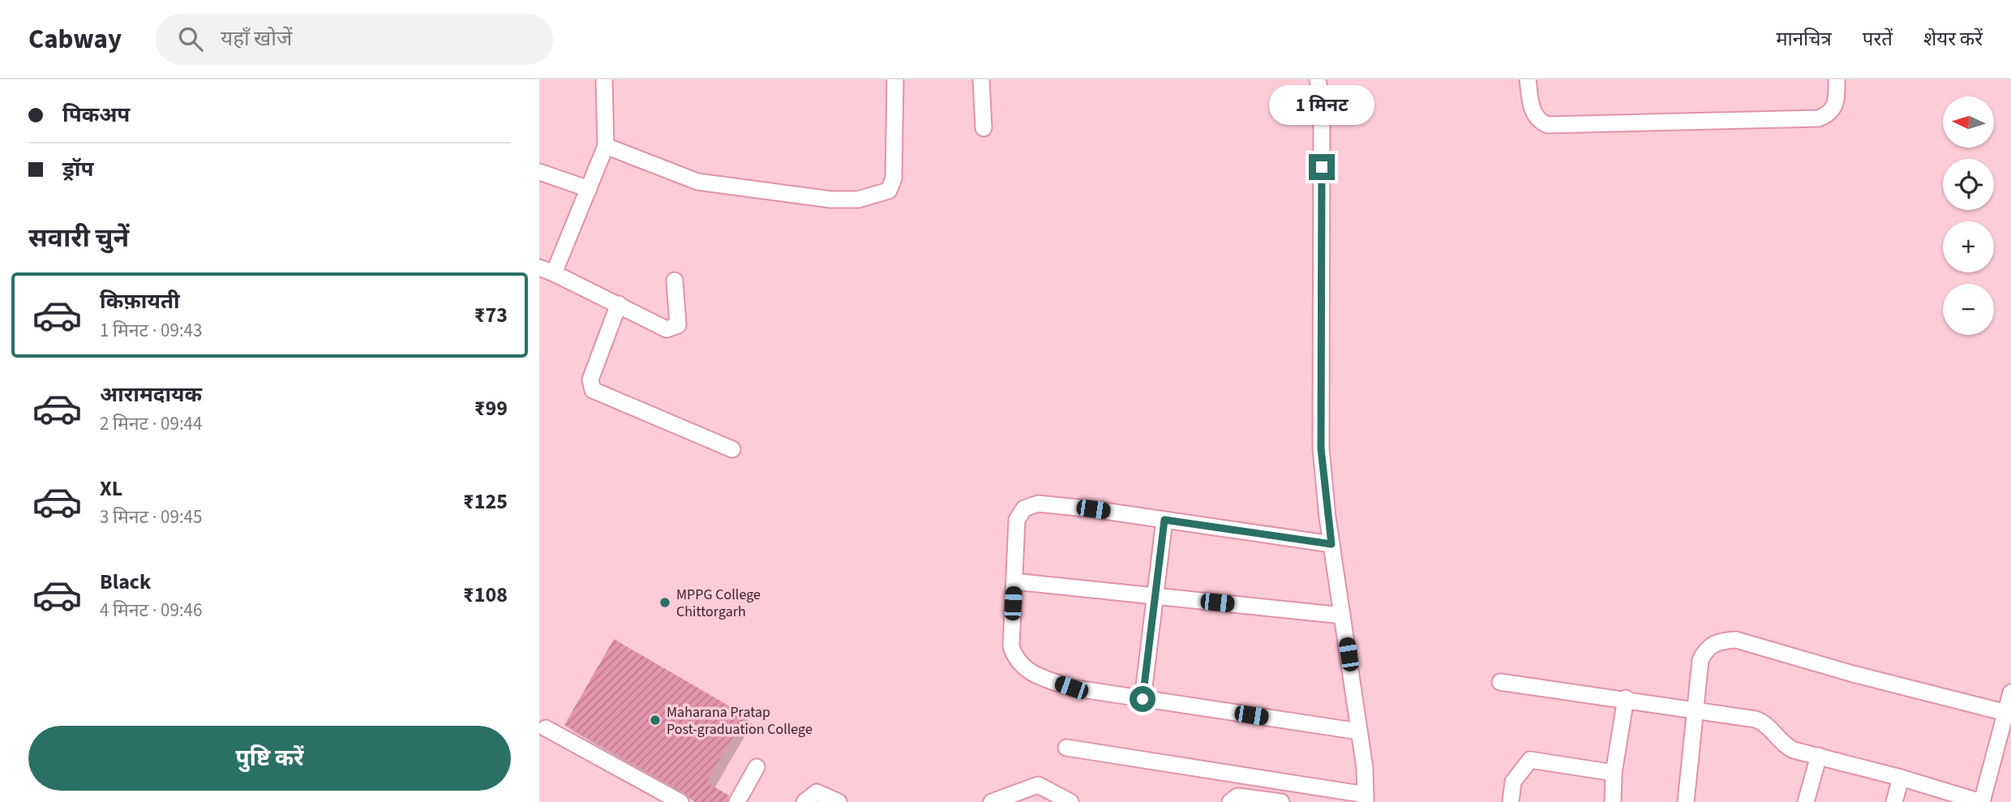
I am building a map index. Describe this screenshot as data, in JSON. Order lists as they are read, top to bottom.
{
  "places": ["MPPG College Chittorgarh", "Maharana Pratap Post-graduation College"],
  "north": "left",
  "page": {
    "header": "Cabway",
    "search": "यहाँ खोजें",
    "nav": ["मानचित्र", "परतें", "शेयर करें"],
    "banner": ["पिकअप", "ड्रॉप"],
    "bubble": "1 मिनट",
    "map_buttons": ["+", "−"],
    "heading": "सवारी चुनें",
    "list": [
      {
        "name": "किफ़ायती",
        "note": "1 मिनट · 09:43",
        "value": "₹73"
      },
      {
        "name": "आरामदायक",
        "note": "2 मिनट · 09:44",
        "value": "₹99"
      },
      {
        "name": "XL",
        "note": "3 मिनट · 09:45",
        "value": "₹125"
      },
      {
        "name": "Black",
        "note": "4 मिनट · 09:46",
        "value": "₹108"
      }
    ],
    "buttons": "पुष्टि करें"
  }
}
